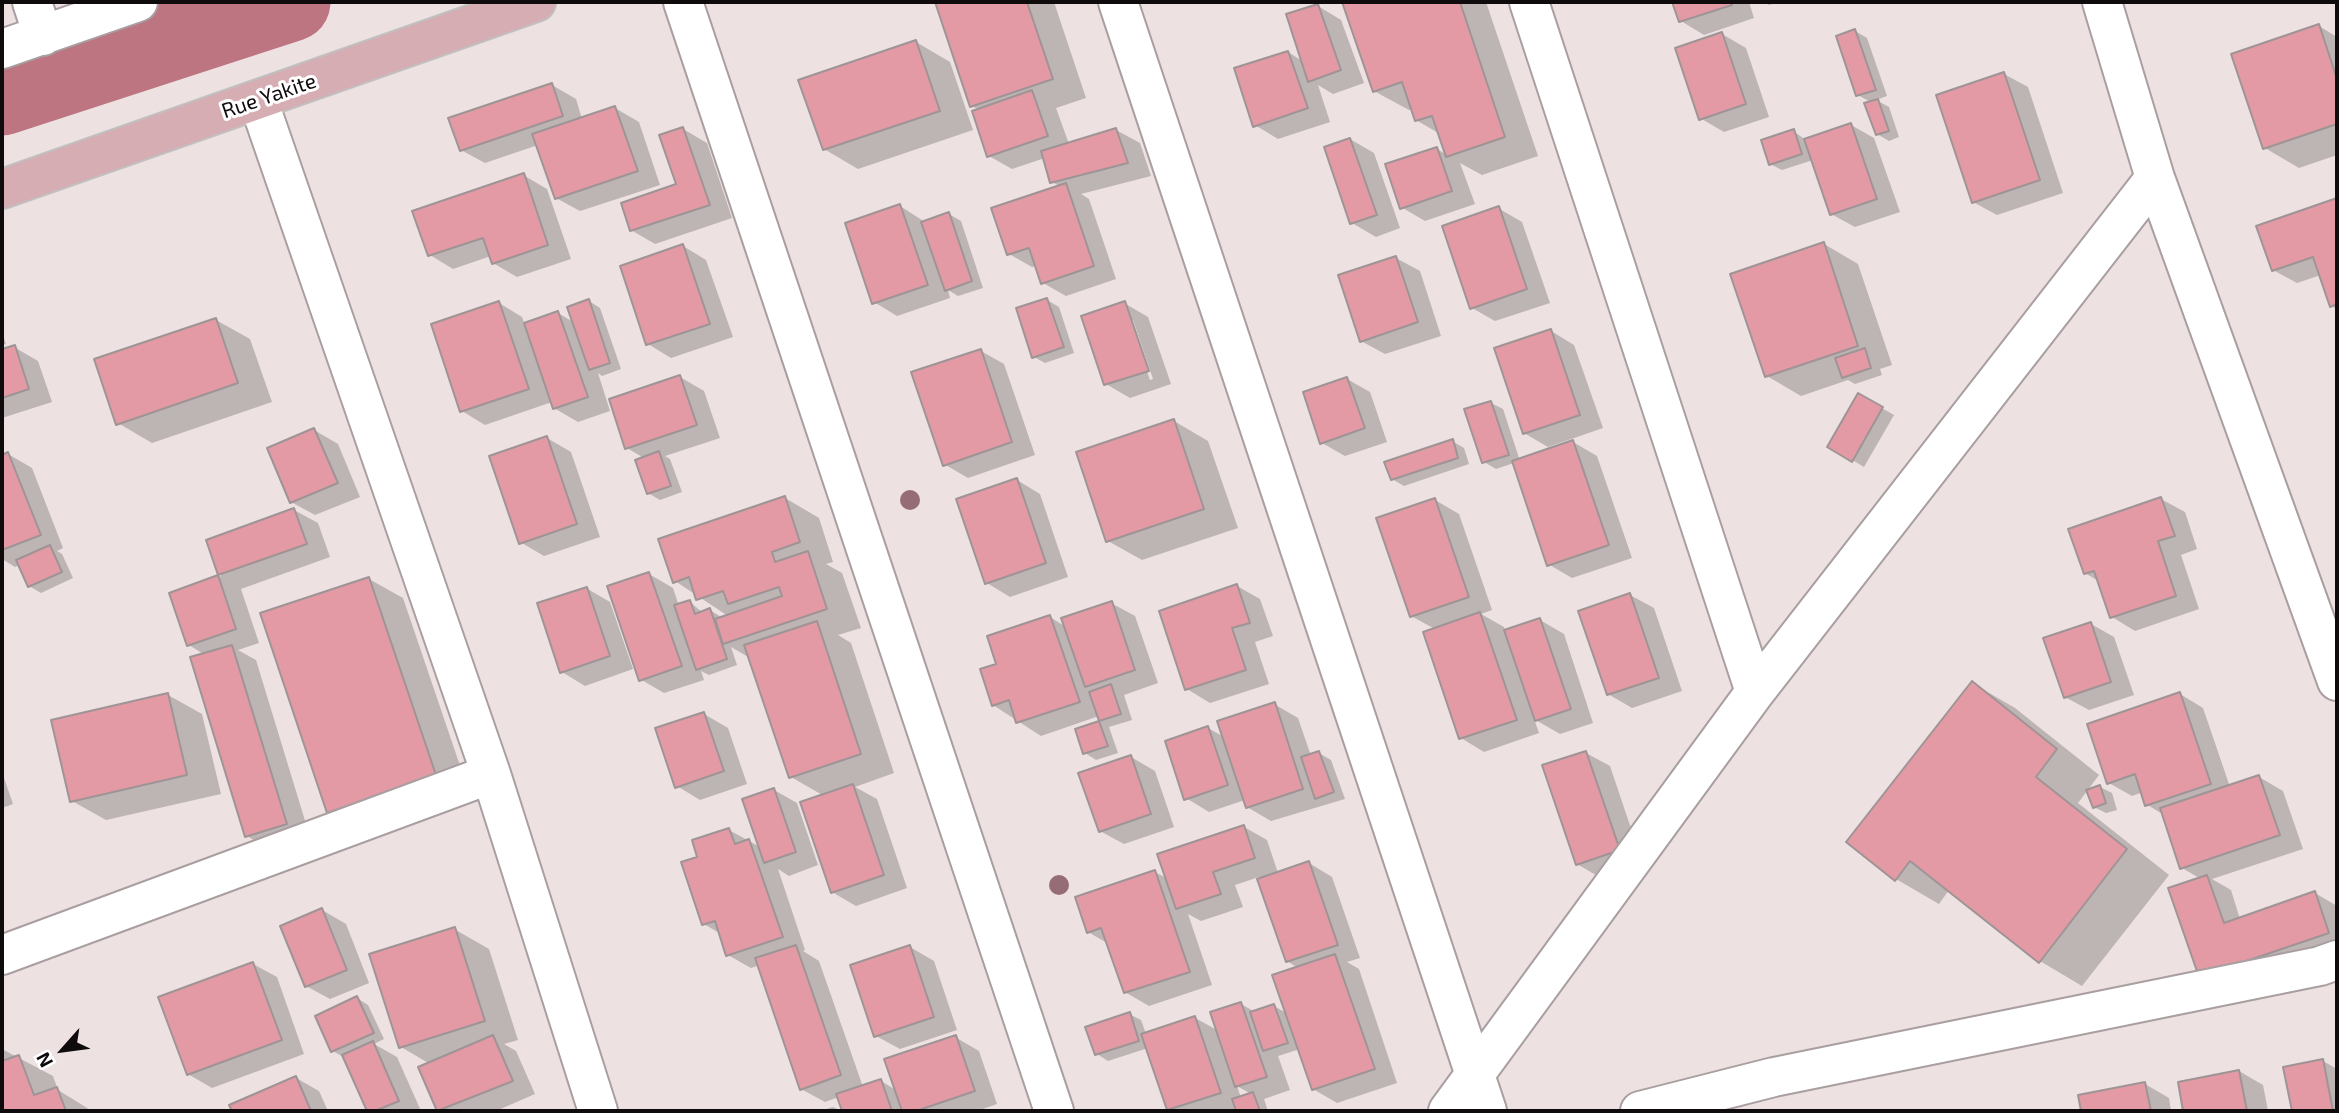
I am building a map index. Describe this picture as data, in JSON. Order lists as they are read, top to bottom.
{
  "streets": {
    "main road": ["Rue Yakite"]
  },
  "north": "bottom left"
}
